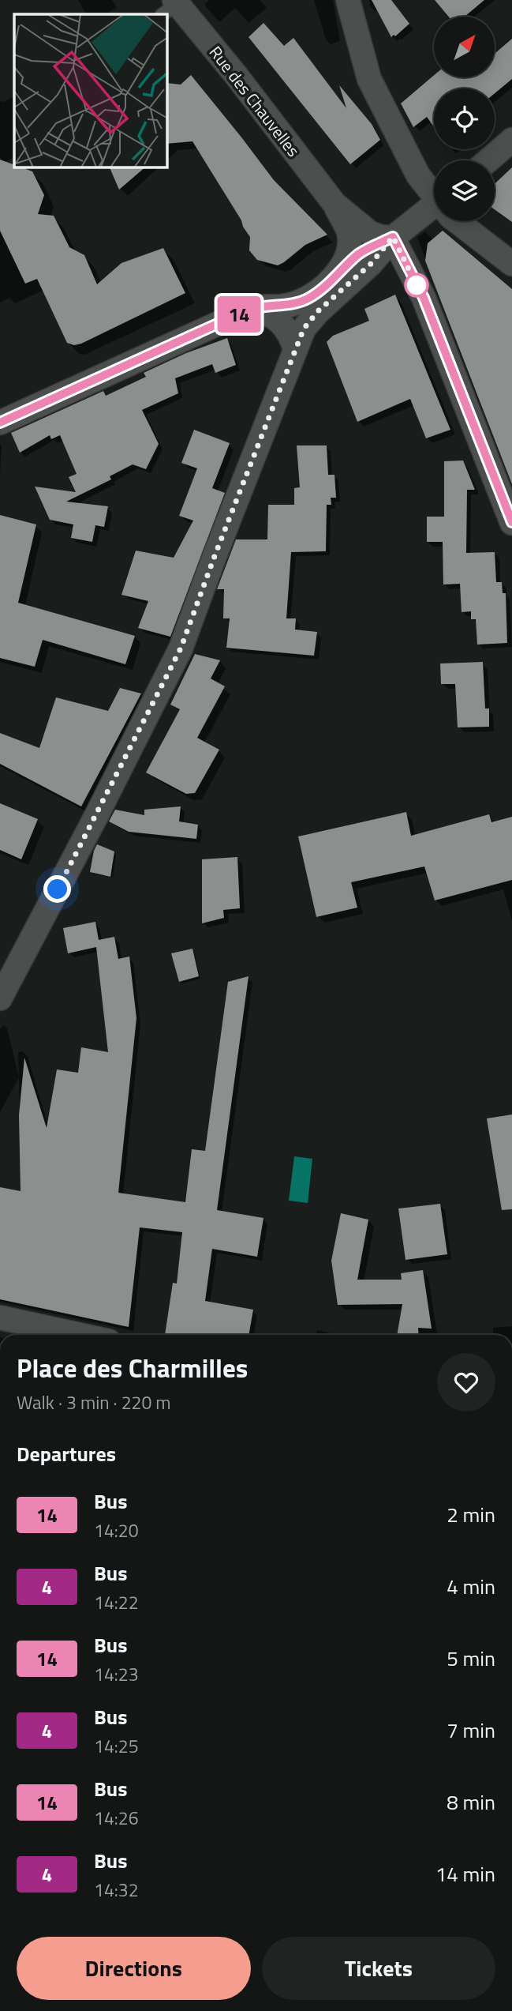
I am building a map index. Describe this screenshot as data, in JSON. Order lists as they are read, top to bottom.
{
  "streets": {
    "street": ["Rue des Chauvelles"]
  },
  "lines": ["bus line 14"],
  "north": "top right",
  "page": {
    "on_map": "14",
    "heading": [
      ["Place des Charmilles", "Walk · 3 min · 220 m"],
      "Departures"
    ],
    "list": [
      {
        "mark": "14",
        "name": "Bus",
        "note": "14:20",
        "value": "2 min"
      },
      {
        "mark": "4",
        "name": "Bus",
        "note": "14:22",
        "value": "4 min"
      },
      {
        "mark": "14",
        "name": "Bus",
        "note": "14:23",
        "value": "5 min"
      },
      {
        "mark": "4",
        "name": "Bus",
        "note": "14:25",
        "value": "7 min"
      },
      {
        "mark": "14",
        "name": "Bus",
        "note": "14:26",
        "value": "8 min"
      },
      {
        "mark": "4",
        "name": "Bus",
        "note": "14:32",
        "value": "14 min"
      }
    ],
    "buttons": ["Directions", "Tickets"]
  }
}
